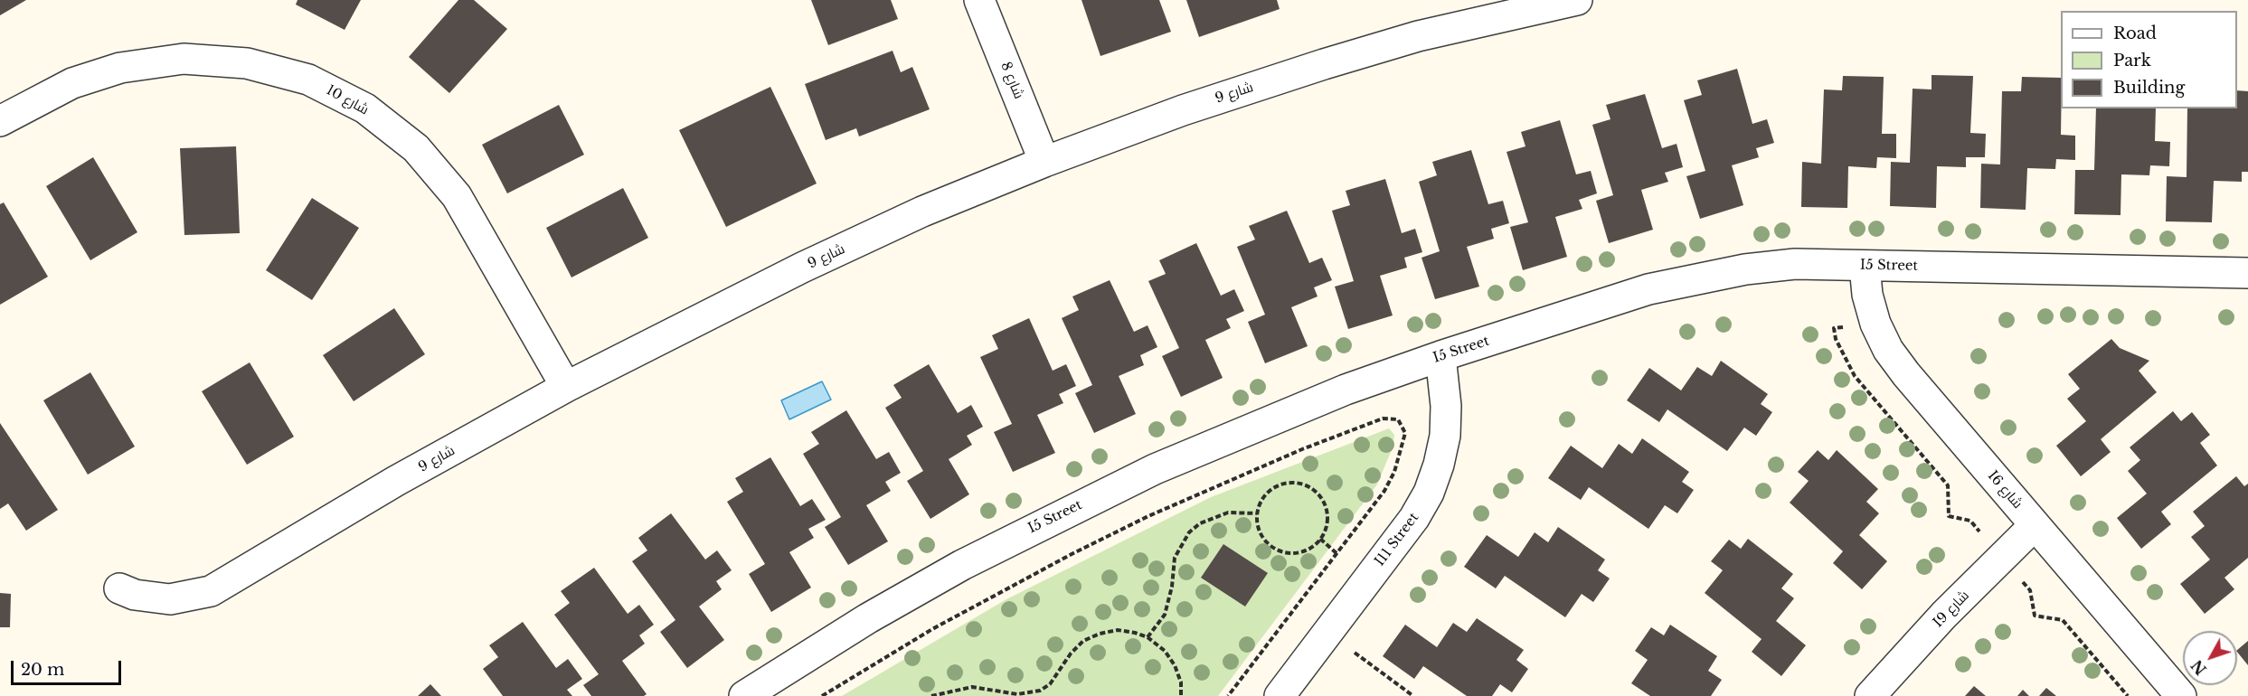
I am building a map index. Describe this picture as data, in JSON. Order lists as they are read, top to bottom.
{
  "streets": {
    "street": [
      "شارع 8",
      "شارع 9",
      "شارع 10",
      "I5 Street",
      "I6 شارع",
      "I11 Street",
      "I9 شارع"
    ]
  },
  "crossings": [
    ["شارع 8", "شارع 9"],
    ["شارع 9", "شارع 10"],
    ["I5 Street", "I6 شارع"],
    ["I5 Street", "I11 Street"],
    ["I6 شارع", "I9 شارع"]
  ],
  "legend": ["Road", "Park", "Building"],
  "scale_bar": "20 m",
  "north": "bottom left"
}
